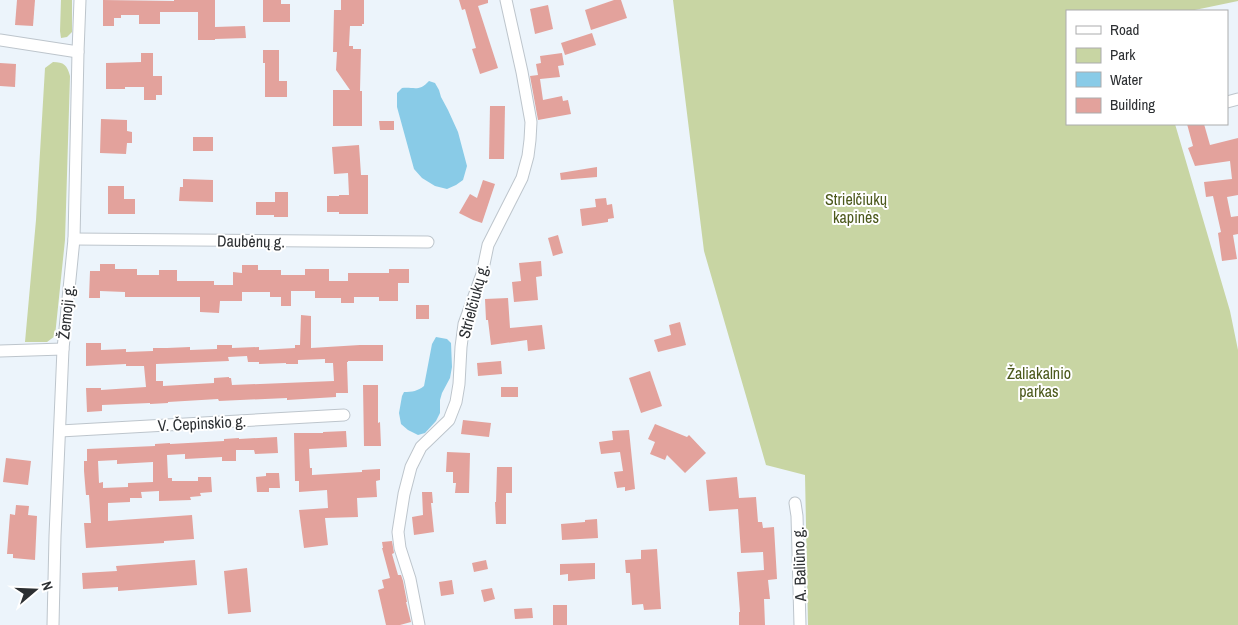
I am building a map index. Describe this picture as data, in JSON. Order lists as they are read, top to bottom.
{
  "streets": {
    "street": [
      "Daubėnų g.",
      "Strielčiukų g.",
      "Žemoji g.",
      "V. Čepinskio g.",
      "A. Baliūno g."
    ]
  },
  "crossings": [
    ["Daubėnų g.", "Žemoji g."],
    ["Žemoji g.", "V. Čepinskio g."]
  ],
  "parks": ["Strielčiukų kapinės", "Žaliakalnio parkas"],
  "legend": [
    "Road",
    "Park",
    "Water",
    "Building"
  ],
  "north": "right"
}
